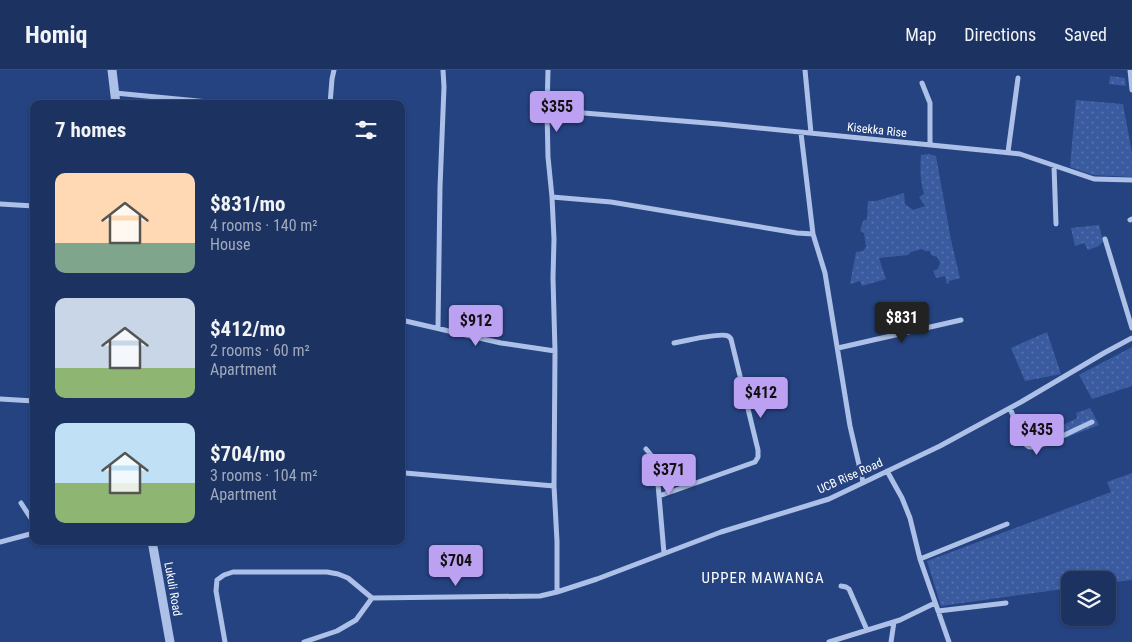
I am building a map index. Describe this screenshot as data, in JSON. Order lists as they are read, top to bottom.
{
  "streets": {
    "street": ["Kisekka Rise", "UCB Rise Road", "Lukuli Road"]
  },
  "districts": ["UPPER MAWANGA"],
  "page": {
    "header": "Homiq",
    "nav": ["Map", "Directions", "Saved"],
    "price": [
      "$355",
      "$831",
      "$912",
      "$412",
      "$435",
      "$371",
      "$704"
    ],
    "heading": "7 homes",
    "list": [
      {
        "name": "$831/mo",
        "note": "4 rooms · 140 m² · House"
      },
      {
        "name": "$412/mo",
        "note": "2 rooms · 60 m² · Apartment"
      },
      {
        "name": "$704/mo",
        "note": "3 rooms · 104 m² · Apartment"
      }
    ]
  }
}
